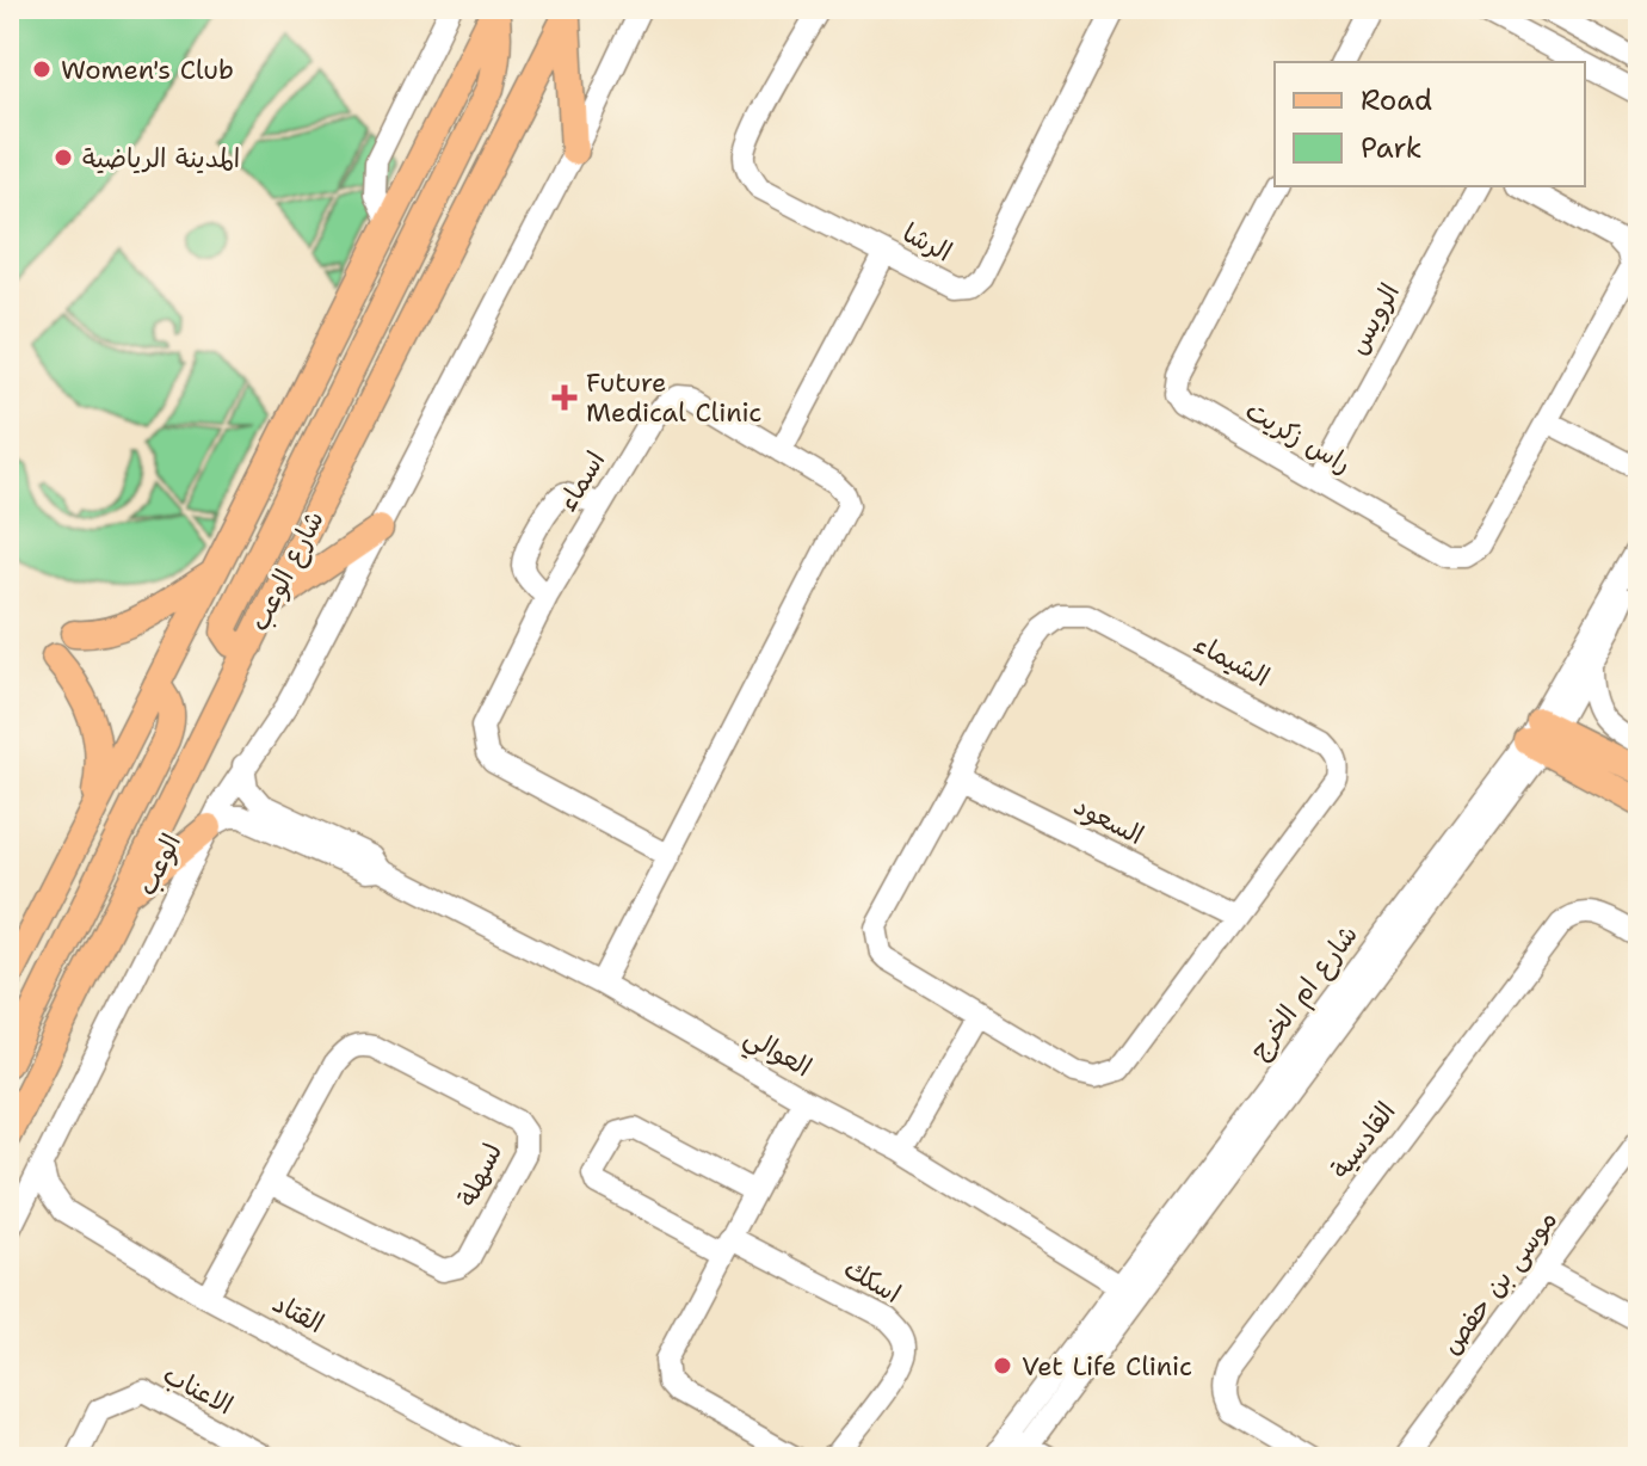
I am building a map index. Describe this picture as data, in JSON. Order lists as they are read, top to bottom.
{
  "streets": {
    "main road": ["شارع الوعب"],
    "street": [
      "الرشا",
      "الرويس",
      "راس زكريت",
      "اسماء",
      "الشيماء",
      "السعود",
      "الوعب",
      "شارع ام الخرج",
      "العوالي",
      "القادسية",
      "لسهلة",
      "اسكك",
      "موسى بن حفص",
      "القتاد",
      "الاعناب"
    ]
  },
  "crossings": [
    ["الرويس", "راس زكريت"],
    ["اسماء", "العوالي"],
    ["الشيماء", "السعود"],
    ["الوعب", "العوالي"],
    ["شارع ام الخرج", "العوالي"],
    ["لسهلة", "القتاد"]
  ],
  "places": {
    "other": ["Women's Club", "المدينة الرياضية", "Vet Life Clinic"],
    "health": ["Future Medical Clinic"]
  },
  "legend": ["Road", "Park"]
}
